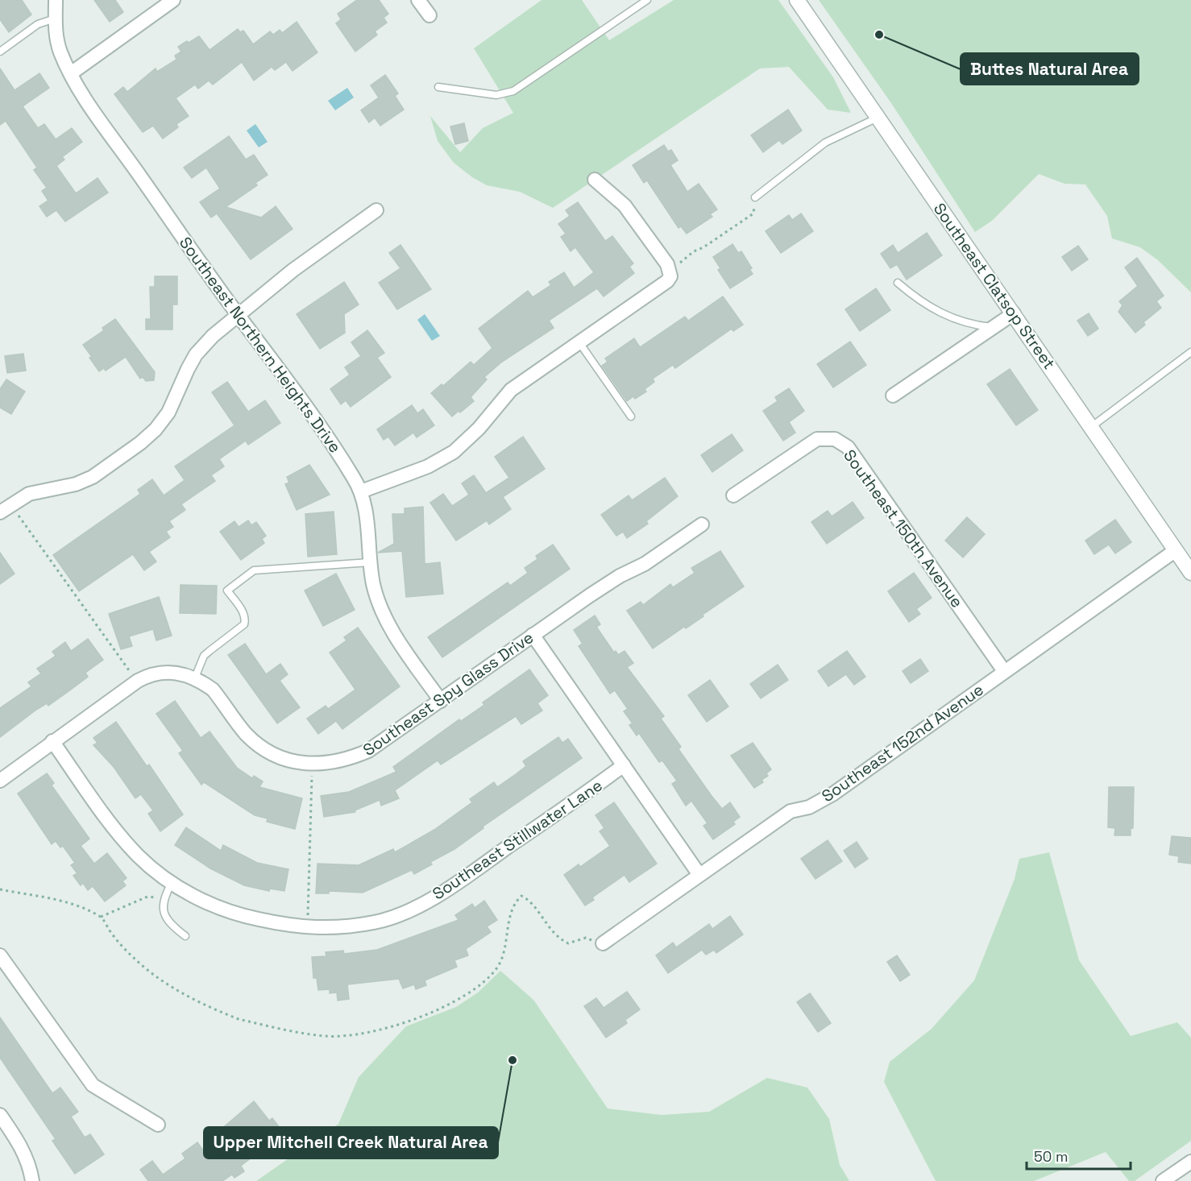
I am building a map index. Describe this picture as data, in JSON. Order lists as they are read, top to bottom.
{
  "streets": {
    "street": [
      "Southeast Clatsop Street",
      "Southeast Northern Heights Drive",
      "Southeast 150th Avenue",
      "Southeast Spy Glass Drive",
      "Southeast 152nd Avenue",
      "Southeast Stillwater Lane"
    ]
  },
  "crossings": [
    ["Southeast Clatsop Street", "Southeast 152nd Avenue"],
    ["Southeast Northern Heights Drive", "Southeast Spy Glass Drive"],
    ["Southeast 150th Avenue", "Southeast 152nd Avenue"],
    ["Southeast Spy Glass Drive", "Southeast Stillwater Lane"]
  ],
  "places": ["Buttes Natural Area", "Upper Mitchell Creek Natural Area"],
  "scale_bar": "50 m"
}
